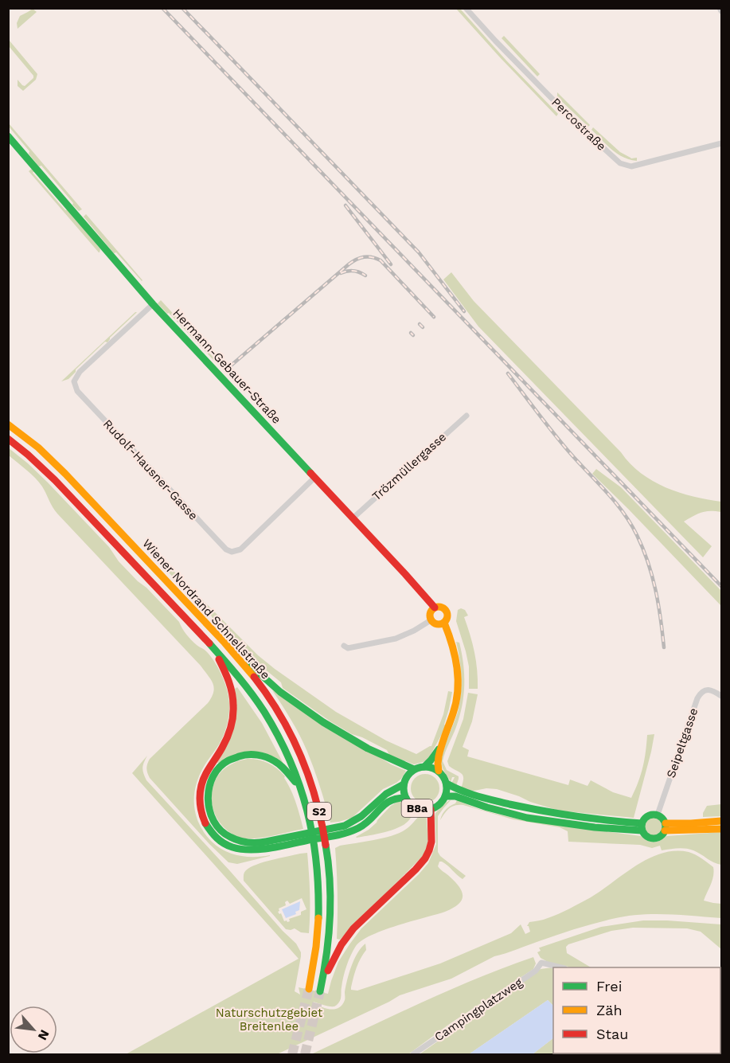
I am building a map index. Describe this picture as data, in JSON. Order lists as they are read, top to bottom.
{
  "streets": {
    "main road": [
      "Hermann-Gebauer-Straße",
      "Wiener Nordrand Schnellstraße",
      "B8a",
      "S2"
    ],
    "street": [
      "Percostraße",
      "Trözmüllergasse",
      "Rudolf-Hausner-Gasse",
      "Seipeltgasse",
      "Campingplatzweg"
    ]
  },
  "crossings": [
    ["Hermann-Gebauer-Straße", "Trözmüllergasse"],
    ["Hermann-Gebauer-Straße", "Rudolf-Hausner-Gasse"],
    ["Hermann-Gebauer-Straße", "B8a"],
    ["Seipeltgasse", "B8a"]
  ],
  "parks": ["Naturschutzgebiet Breitenlee"],
  "legend": ["Frei", "Zäh", "Stau"],
  "north": "bottom right"
}
